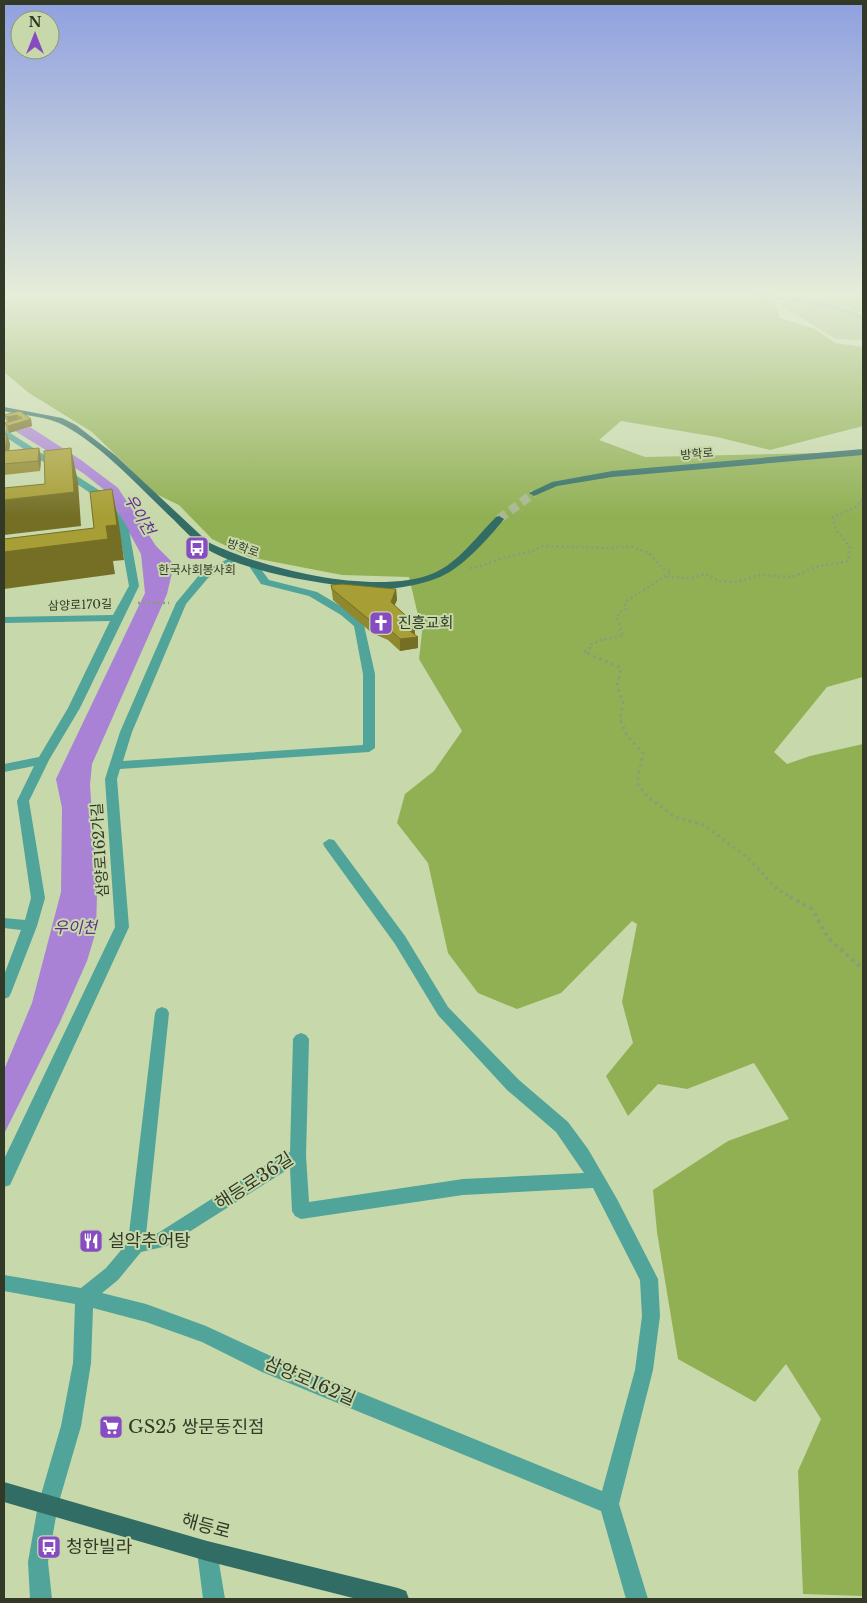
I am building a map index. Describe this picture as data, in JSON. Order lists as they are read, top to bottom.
{
  "streets": {
    "main road": ["방학로", "해등로"],
    "street": [
      "삼양로170길",
      "삼양로162가길",
      "해등로36길",
      "삼양로162길"
    ]
  },
  "crossings": [
    ["방학로", "삼양로162가길"]
  ],
  "water": ["우이천"],
  "places": {
    "bus stop": ["한국사회봉사회", "청한빌라"],
    "church": ["진흥교회"],
    "restaurant": ["설악추어탕"],
    "supermarket": ["GS25 쌍문동진점"]
  },
  "north": "top"
}
